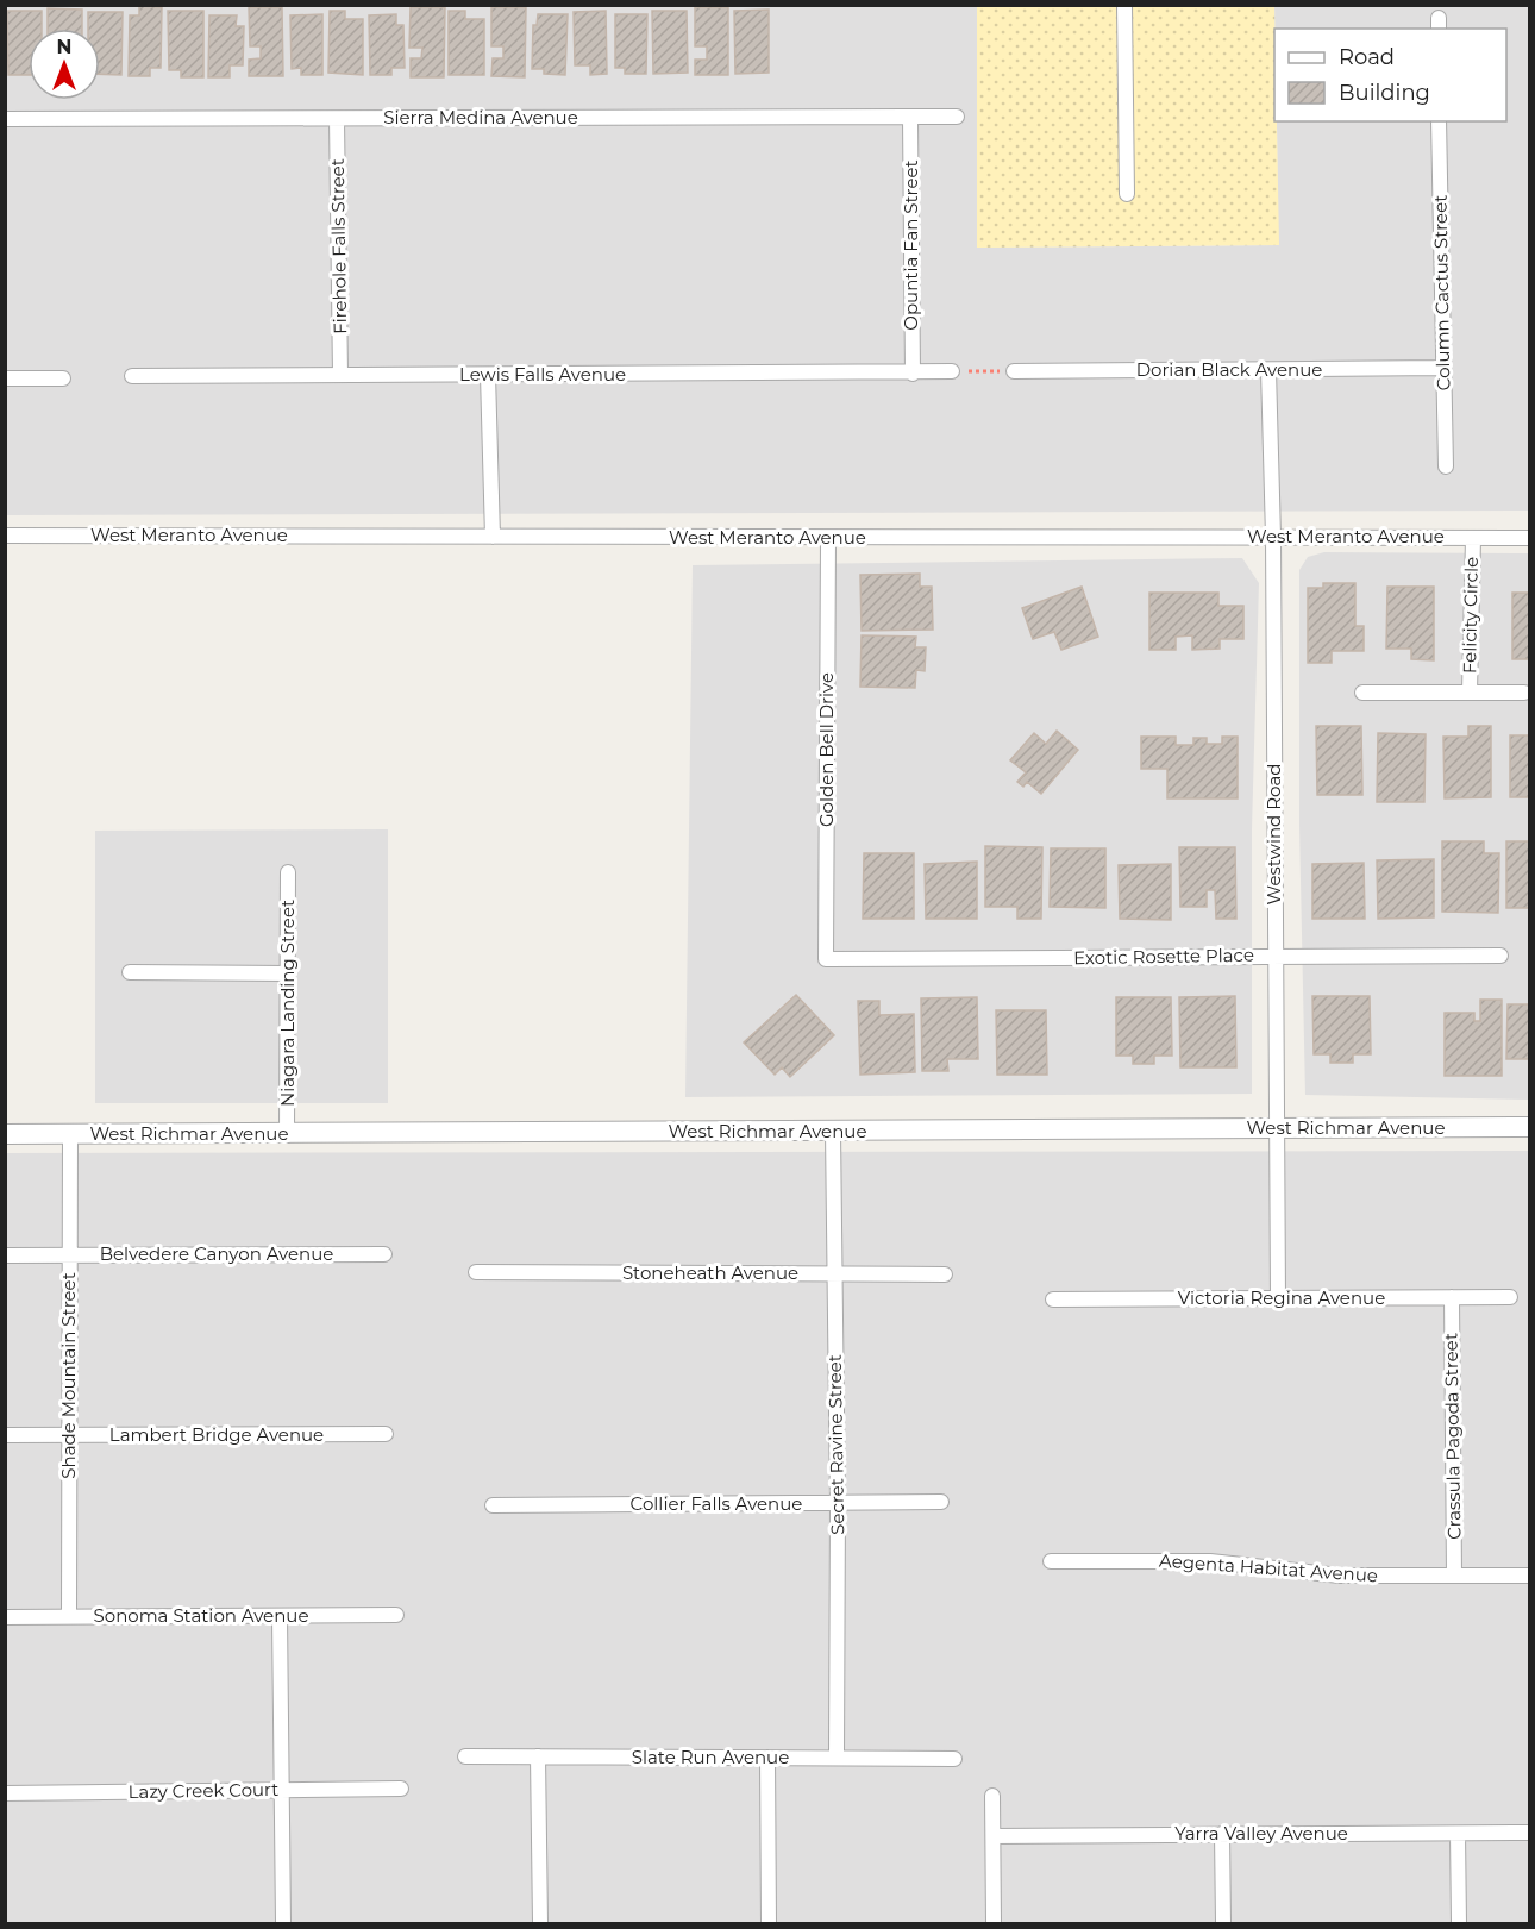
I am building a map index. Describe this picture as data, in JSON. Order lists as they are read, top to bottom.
{
  "streets": {
    "street": [
      "Sierra Medina Avenue",
      "Opuntia Fan Street",
      "Firehole Falls Street",
      "Column Cactus Street",
      "Dorian Black Avenue",
      "Lewis Falls Avenue",
      "West Meranto Avenue",
      "Felicity Circle",
      "Golden Bell Drive",
      "Westwind Road",
      "Exotic Rosette Place",
      "Niagara Landing Street",
      "West Richmar Avenue",
      "Belvedere Canyon Avenue",
      "Stoneheath Avenue",
      "Victoria Regina Avenue",
      "Shade Mountain Street",
      "Lambert Bridge Avenue",
      "Crassula Pagoda Street",
      "Secret Ravine Street",
      "Collier Falls Avenue",
      "Aegenta Habitat Avenue",
      "Sonoma Station Avenue",
      "Slate Run Avenue",
      "Lazy Creek Court",
      "Yarra Valley Avenue"
    ]
  },
  "crossings": [
    ["Sierra Medina Avenue", "Opuntia Fan Street"],
    ["Sierra Medina Avenue", "Firehole Falls Street"],
    ["Opuntia Fan Street", "Lewis Falls Avenue"],
    ["Firehole Falls Street", "Lewis Falls Avenue"],
    ["Column Cactus Street", "Dorian Black Avenue"],
    ["Dorian Black Avenue", "Westwind Road"],
    ["West Meranto Avenue", "Felicity Circle"],
    ["West Meranto Avenue", "Golden Bell Drive"],
    ["West Meranto Avenue", "Westwind Road"],
    ["Golden Bell Drive", "Exotic Rosette Place"],
    ["Westwind Road", "Exotic Rosette Place"],
    ["Westwind Road", "West Richmar Avenue"],
    ["Westwind Road", "Victoria Regina Avenue"],
    ["Niagara Landing Street", "West Richmar Avenue"],
    ["West Richmar Avenue", "Shade Mountain Street"],
    ["West Richmar Avenue", "Secret Ravine Street"],
    ["Belvedere Canyon Avenue", "Shade Mountain Street"],
    ["Stoneheath Avenue", "Secret Ravine Street"],
    ["Victoria Regina Avenue", "Crassula Pagoda Street"],
    ["Shade Mountain Street", "Lambert Bridge Avenue"],
    ["Shade Mountain Street", "Sonoma Station Avenue"],
    ["Crassula Pagoda Street", "Aegenta Habitat Avenue"],
    ["Secret Ravine Street", "Collier Falls Avenue"],
    ["Secret Ravine Street", "Slate Run Avenue"]
  ],
  "legend": ["Road", "Building"],
  "north": "top"
}
